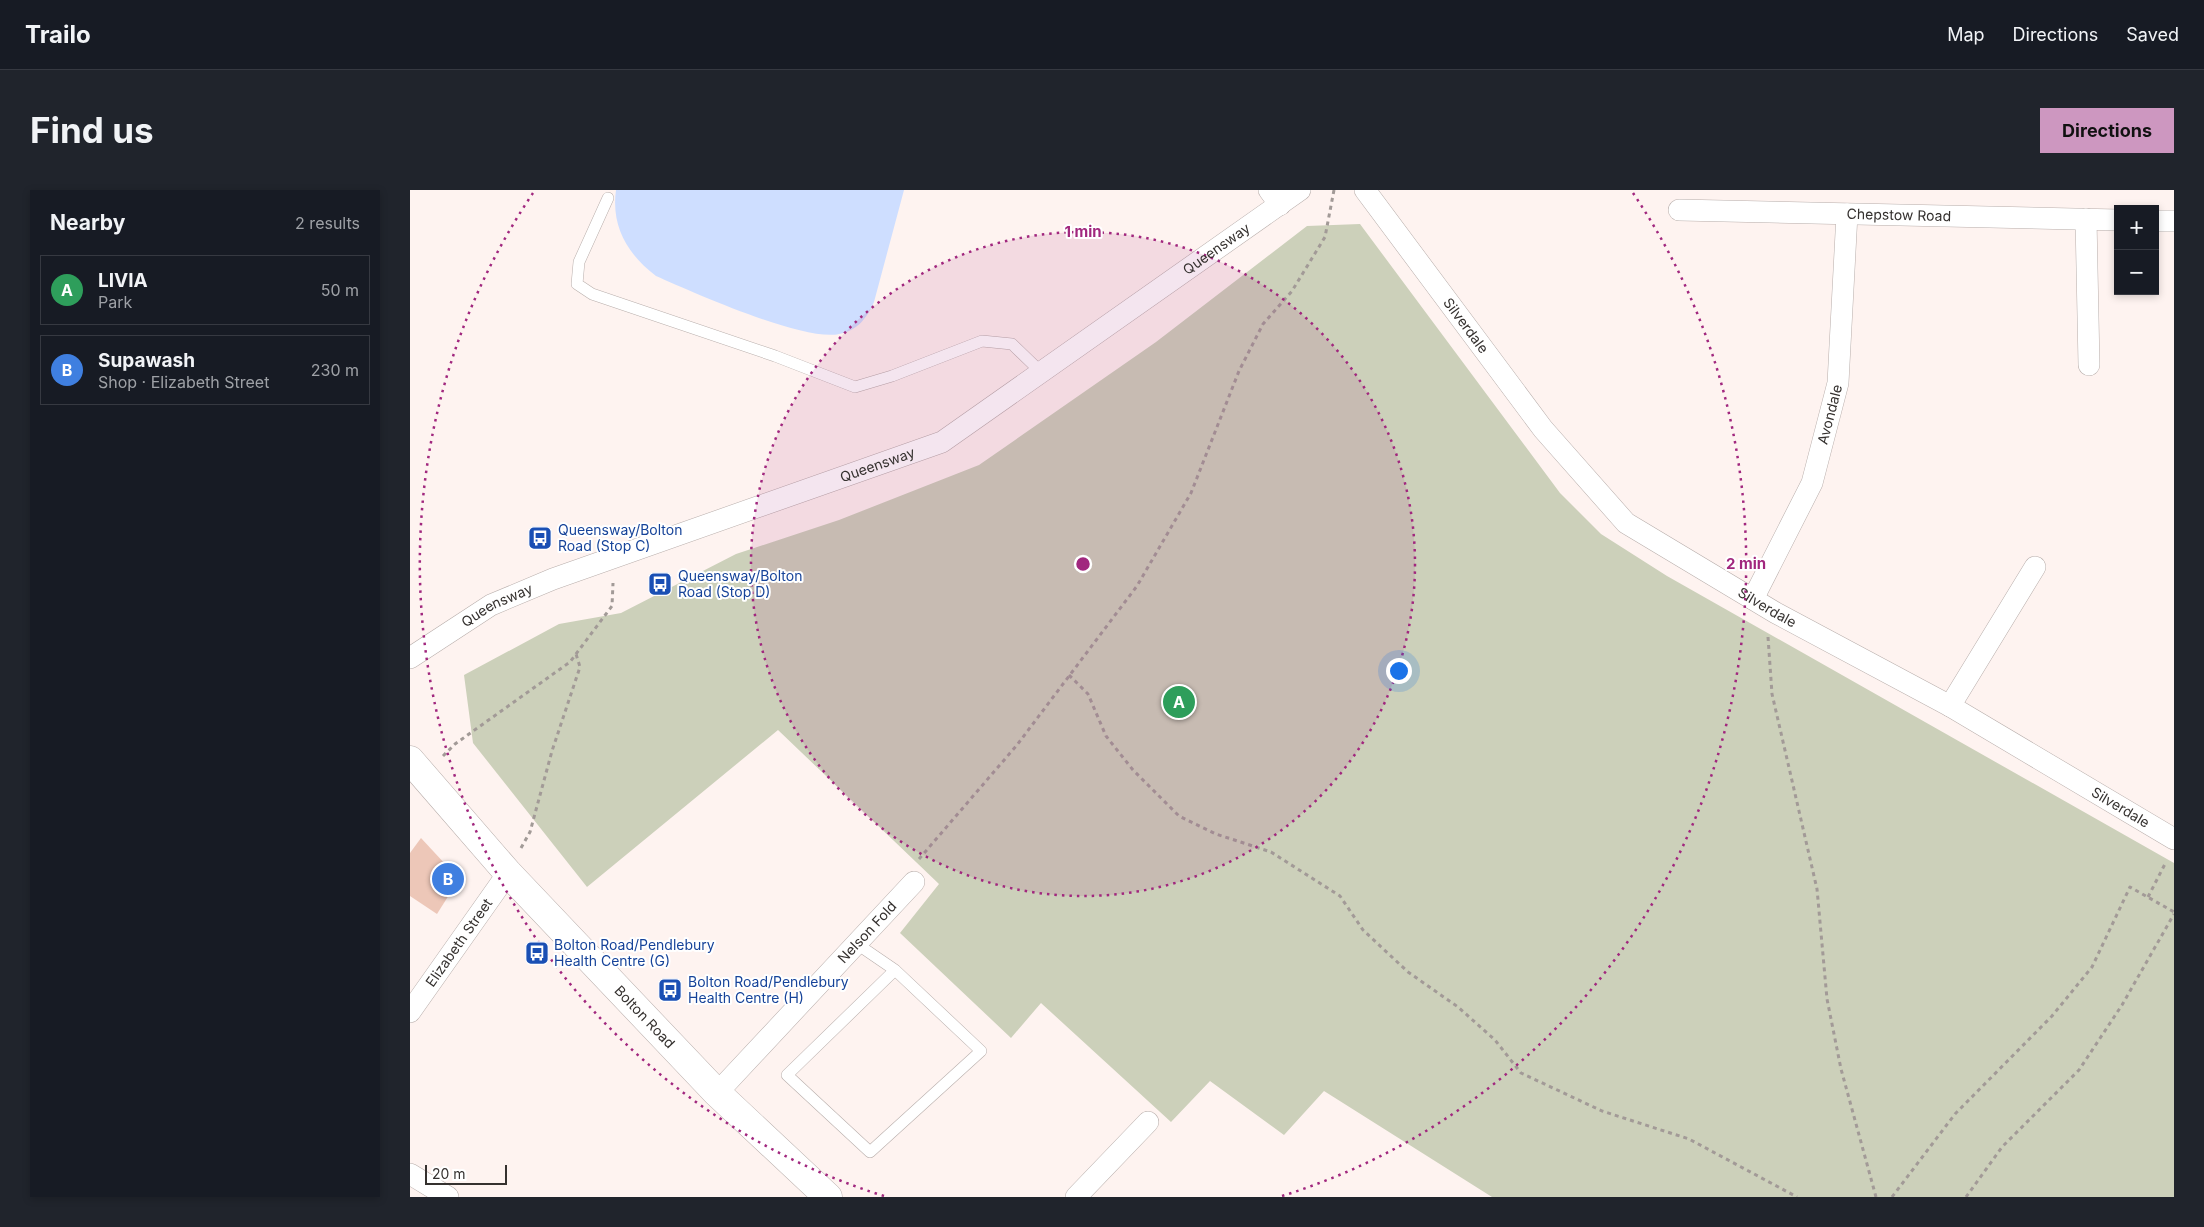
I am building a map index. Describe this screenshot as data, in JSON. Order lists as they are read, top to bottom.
{
  "streets": {
    "main road": ["Bolton Road"],
    "street": [
      "Chepstow Road",
      "Queensway",
      "Silverdale",
      "Avondale",
      "Nelson Fold",
      "Elizabeth Street"
    ]
  },
  "crossings": [
    ["Chepstow Road", "Avondale"],
    ["Silverdale", "Avondale"],
    ["Nelson Fold", "Bolton Road"],
    ["Elizabeth Street", "Bolton Road"]
  ],
  "places": {
    "bus stop": [
      "Queensway/Bolton Road (Stop C)",
      "Queensway/Bolton Road (Stop D)",
      "Bolton Road/Pendlebury Health Centre (G)",
      "Bolton Road/Pendlebury Health Centre (H)"
    ]
  },
  "scale_bar": "20 m",
  "page": {
    "header": "Trailo",
    "nav": ["Map", "Directions", "Saved"],
    "buttons": "Directions",
    "title": "Find us",
    "heading": ["Nearby", "2 results"],
    "map_buttons": ["+", "−"],
    "list": [
      {
        "mark": "A",
        "name": "LIVIA",
        "note": "Park",
        "value": "50 m"
      },
      {
        "mark": "B",
        "name": "Supawash",
        "note": "Shop · Elizabeth Street",
        "value": "230 m"
      }
    ],
    "pins": ["A", "B"],
    "scale": "20 m"
  },
  "rings": ["1 min", "2 min"]
}
